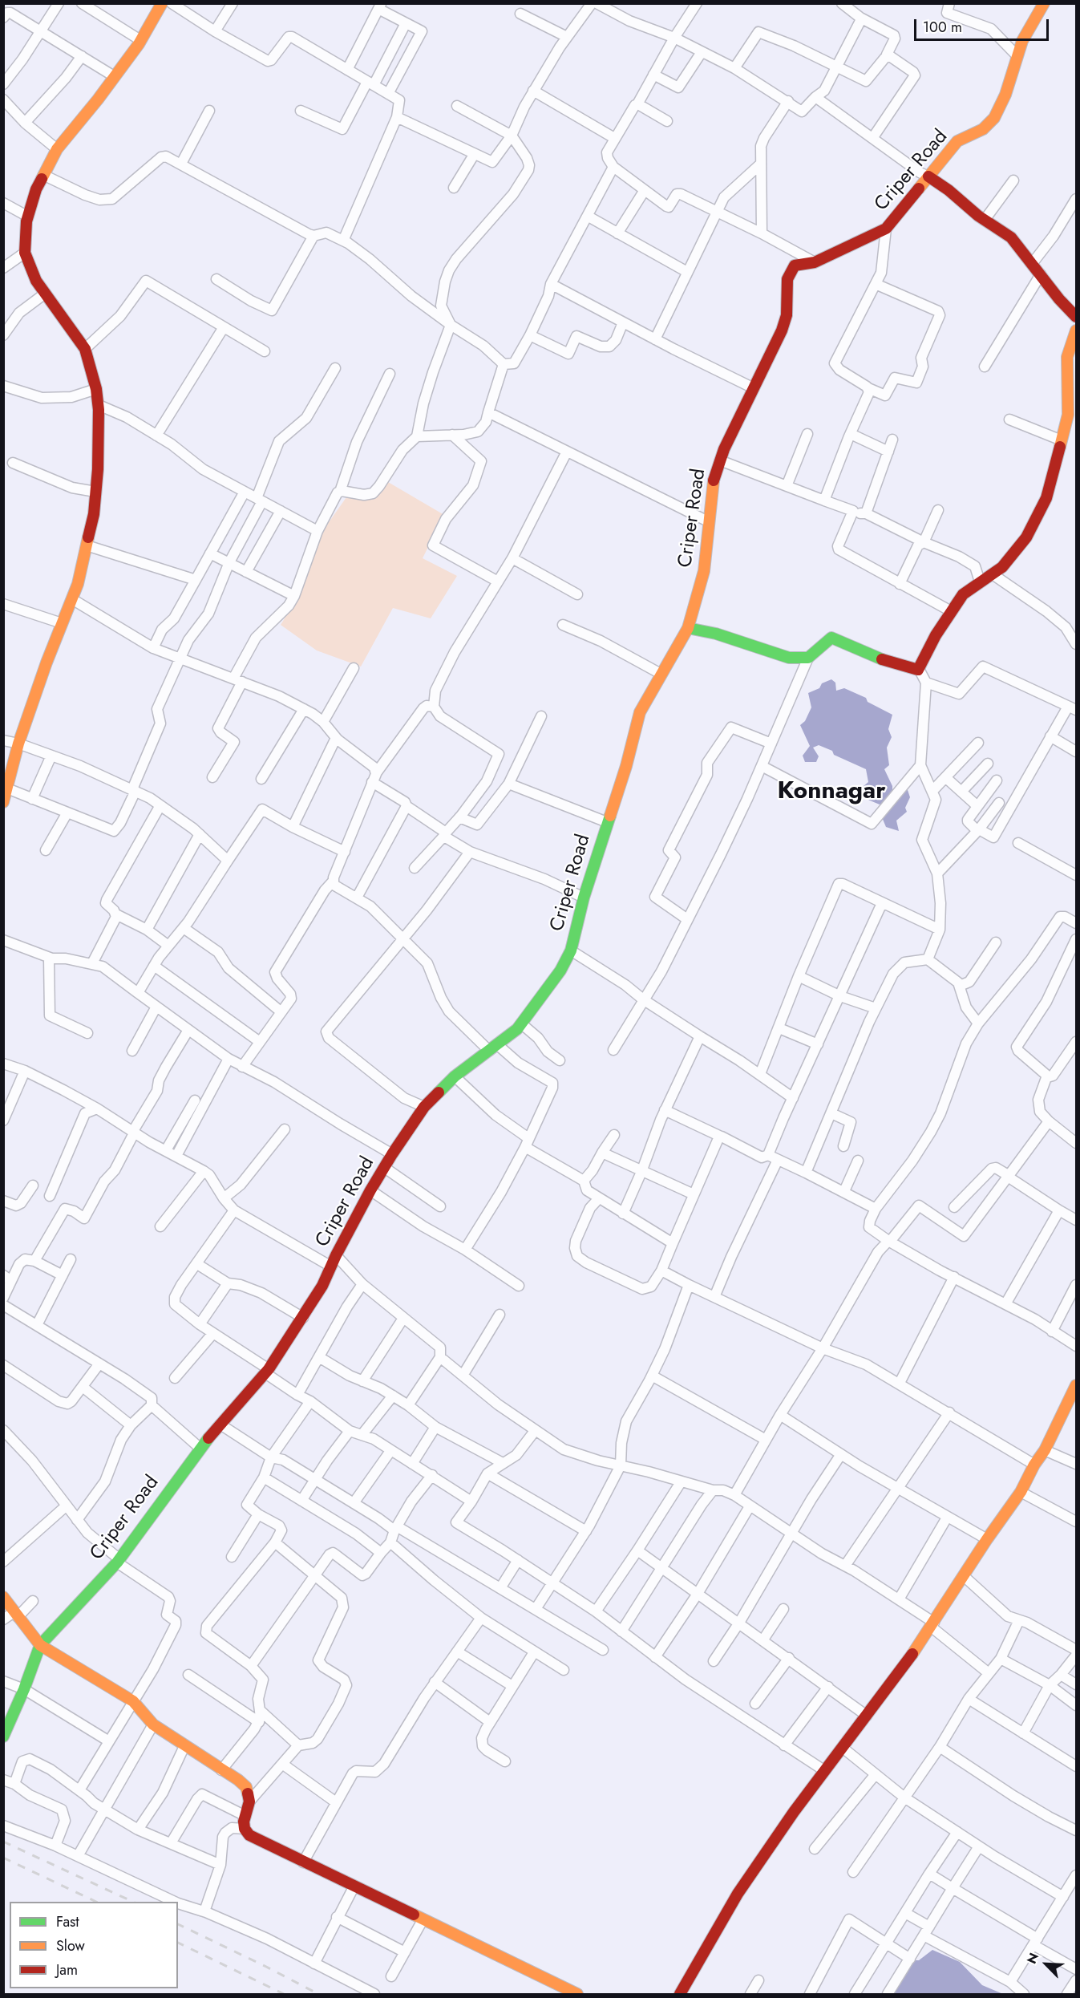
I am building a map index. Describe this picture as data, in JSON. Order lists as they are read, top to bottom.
{
  "streets": {
    "street": ["Criper Road"]
  },
  "districts": ["Konnagar"],
  "legend": ["Fast", "Slow", "Jam"],
  "scale_bar": "100 m",
  "north": "top left"
}
